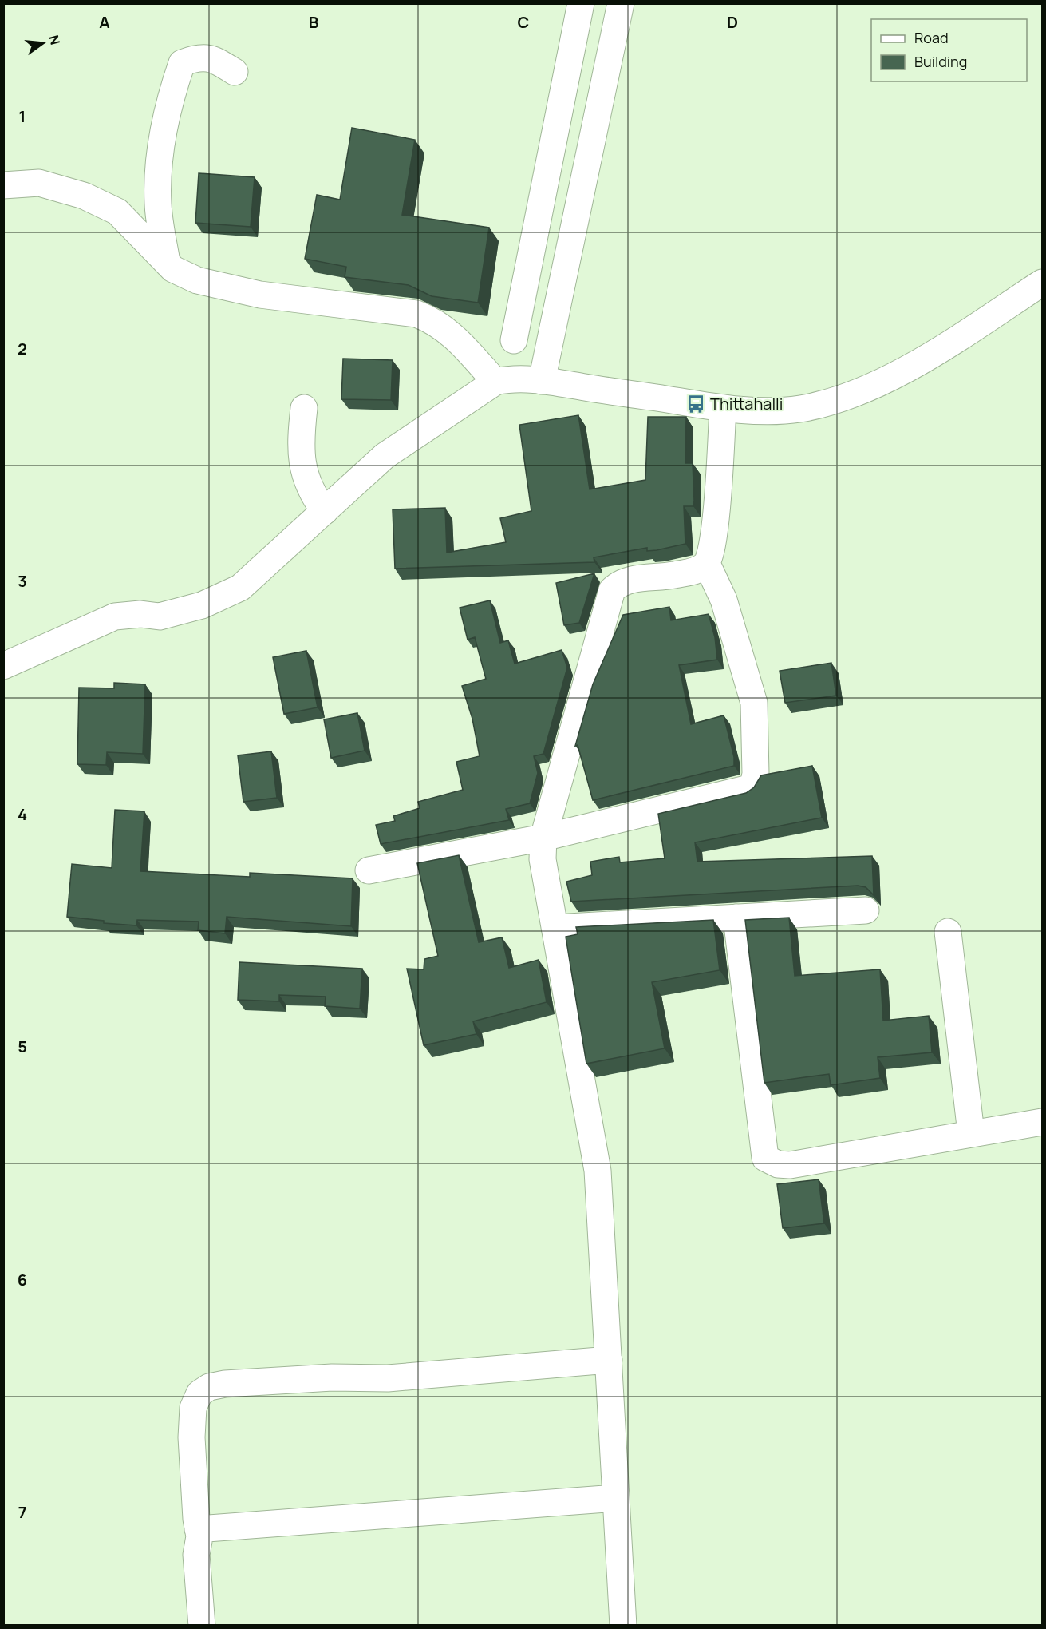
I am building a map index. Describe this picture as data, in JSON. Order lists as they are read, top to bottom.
{
  "places": {
    "bus stop": ["Thittahalli"]
  },
  "legend": ["Road", "Building"],
  "north": "right",
  "grid": {
    "columns": [
      "A",
      "B",
      "C",
      "D"
    ],
    "rows": [
      "1",
      "2",
      "3",
      "4",
      "5",
      "6",
      "7"
    ]
  }
}
